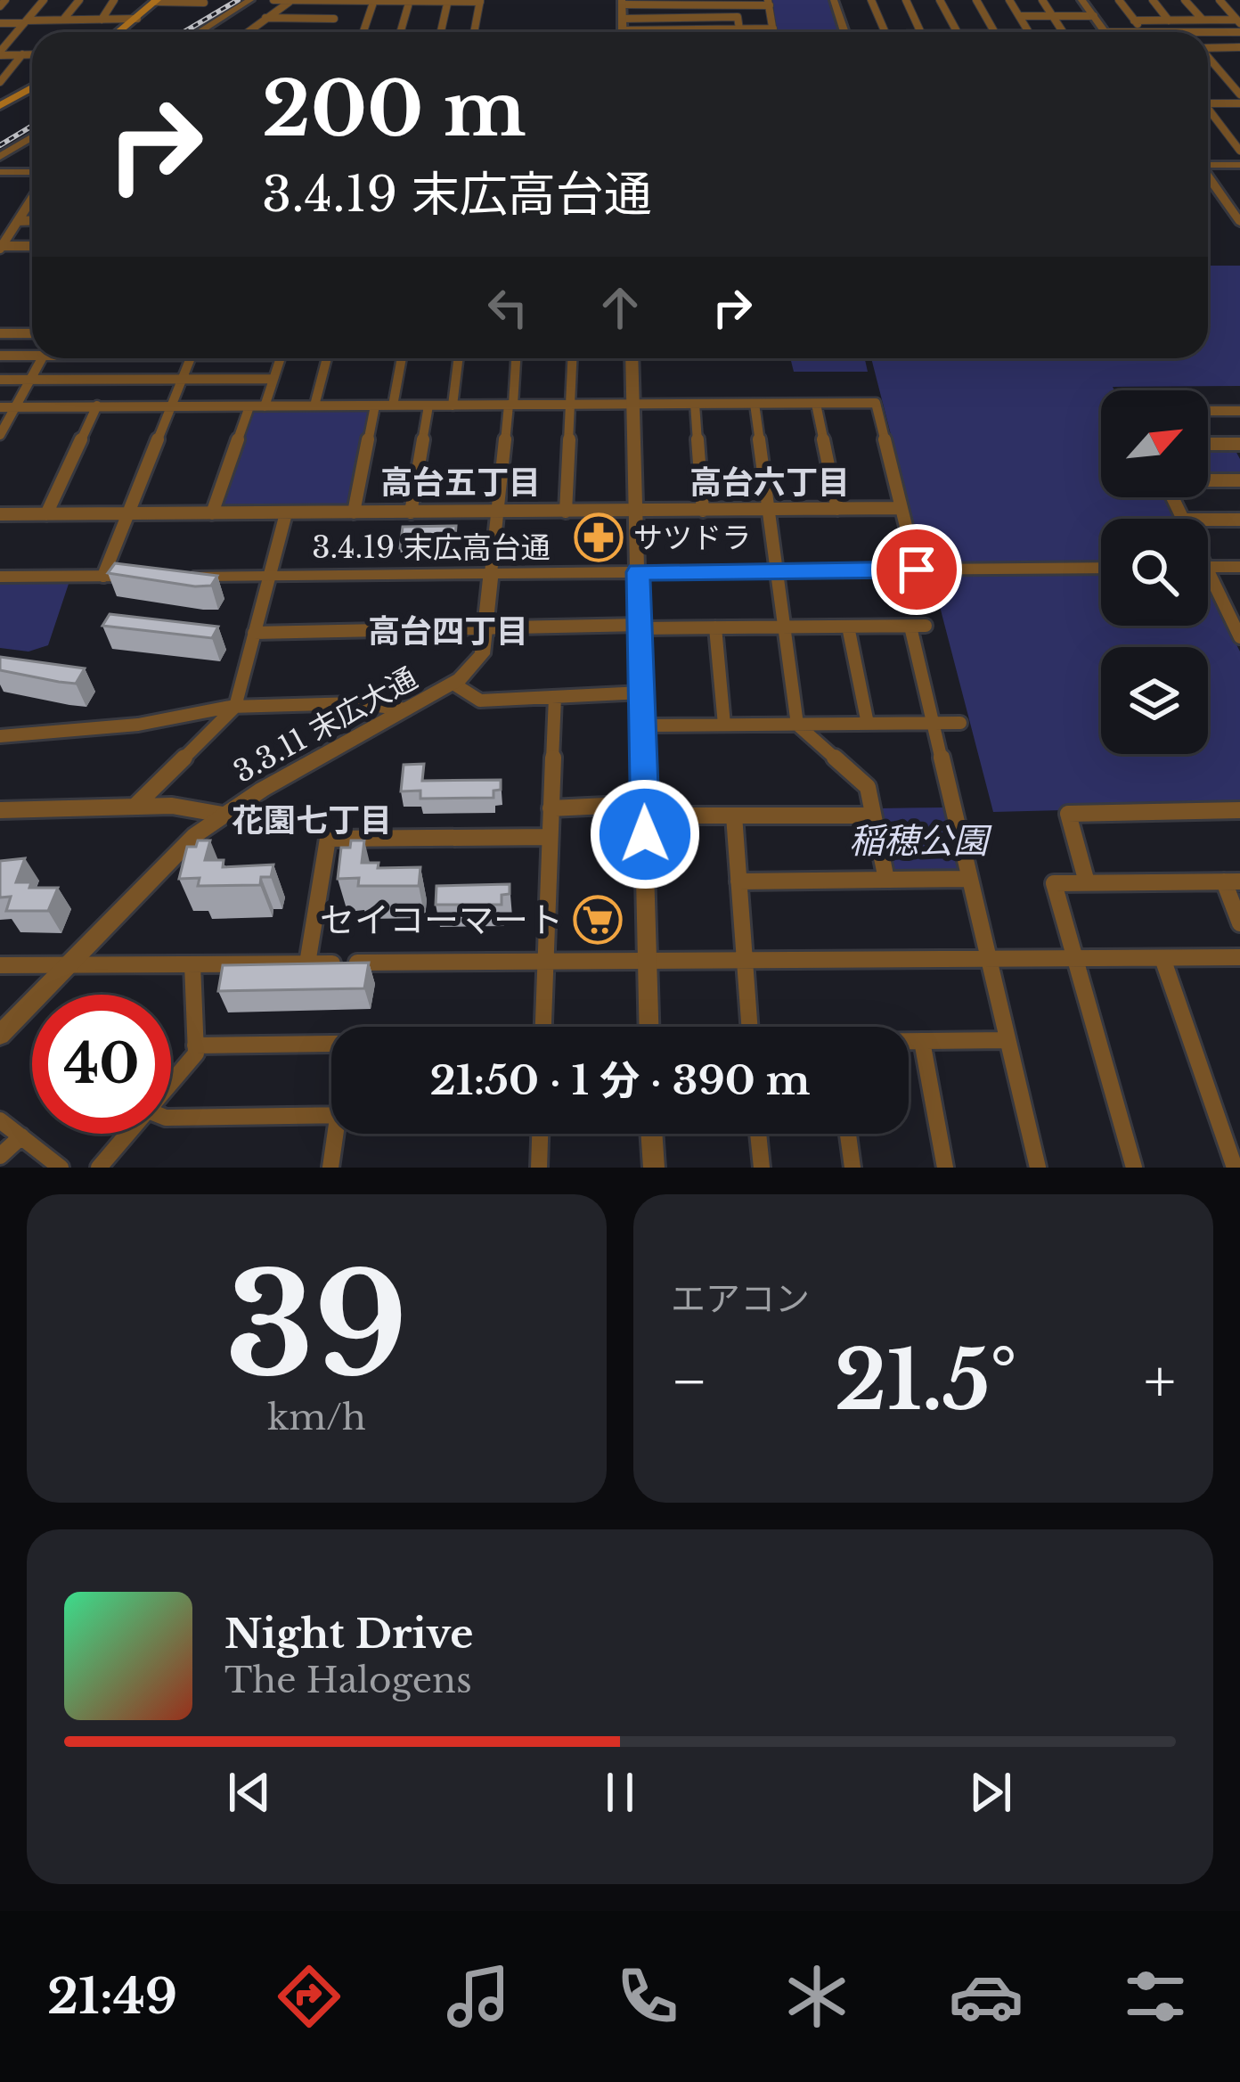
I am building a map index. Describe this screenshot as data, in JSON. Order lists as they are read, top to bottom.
{
  "streets": {
    "street": ["3.4.19 末広高台通", "3.3.11 末広大通"]
  },
  "crossings": [
    ["3.4.19 末広高台通", "3.3.11 末広大通"]
  ],
  "districts": [
    "高台五丁目",
    "高台六丁目",
    "高台四丁目",
    "花園七丁目"
  ],
  "parks": ["稲穂公園"],
  "places": {
    "pharmacy": ["サツドラ"],
    "supermarket": ["セイコーマート"]
  },
  "north": "top right",
  "page": {
    "turn": ["200 m", "3.4.19 末広高台通"],
    "limit": "40",
    "trip": "21:50 · 1 分 · 390 m",
    "tile": [
      ["39", "km/h"],
      "エアコン"
    ],
    "heat": ["−", "21.5°", "+"],
    "song": ["Night Drive", "The Halogens"],
    "tabs": "21:49"
  }
}
